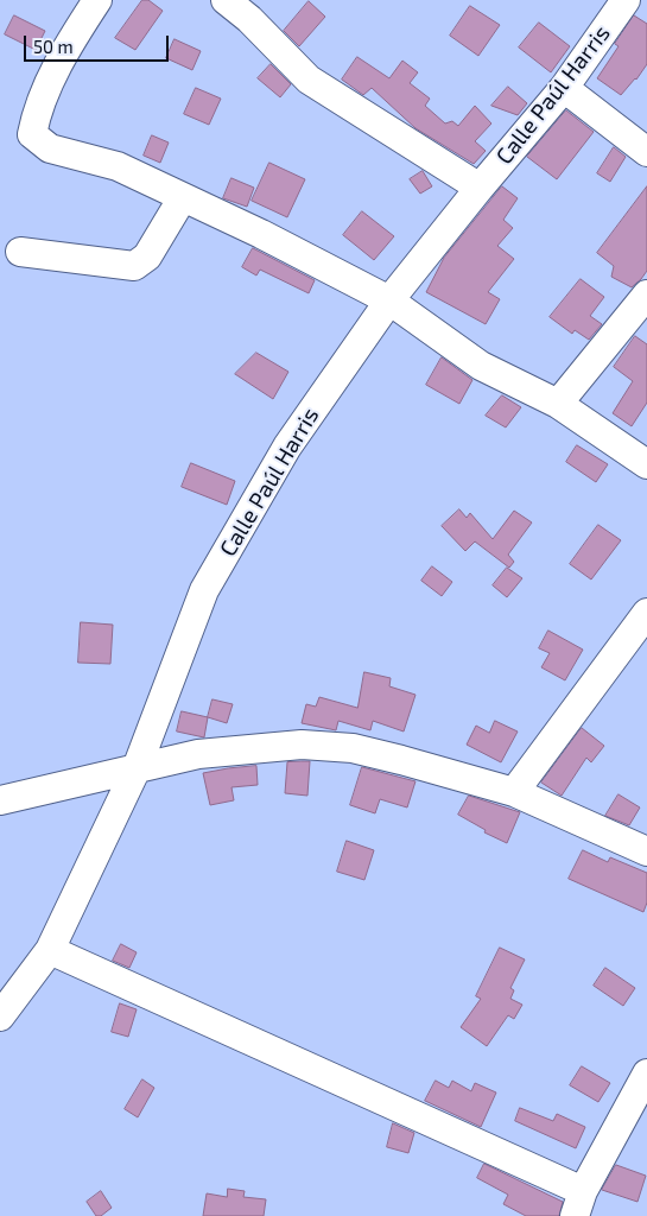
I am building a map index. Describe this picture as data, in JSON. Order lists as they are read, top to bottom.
{
  "streets": {
    "street": ["Calle Paúl Harris"]
  },
  "scale_bar": "50 m"
}
